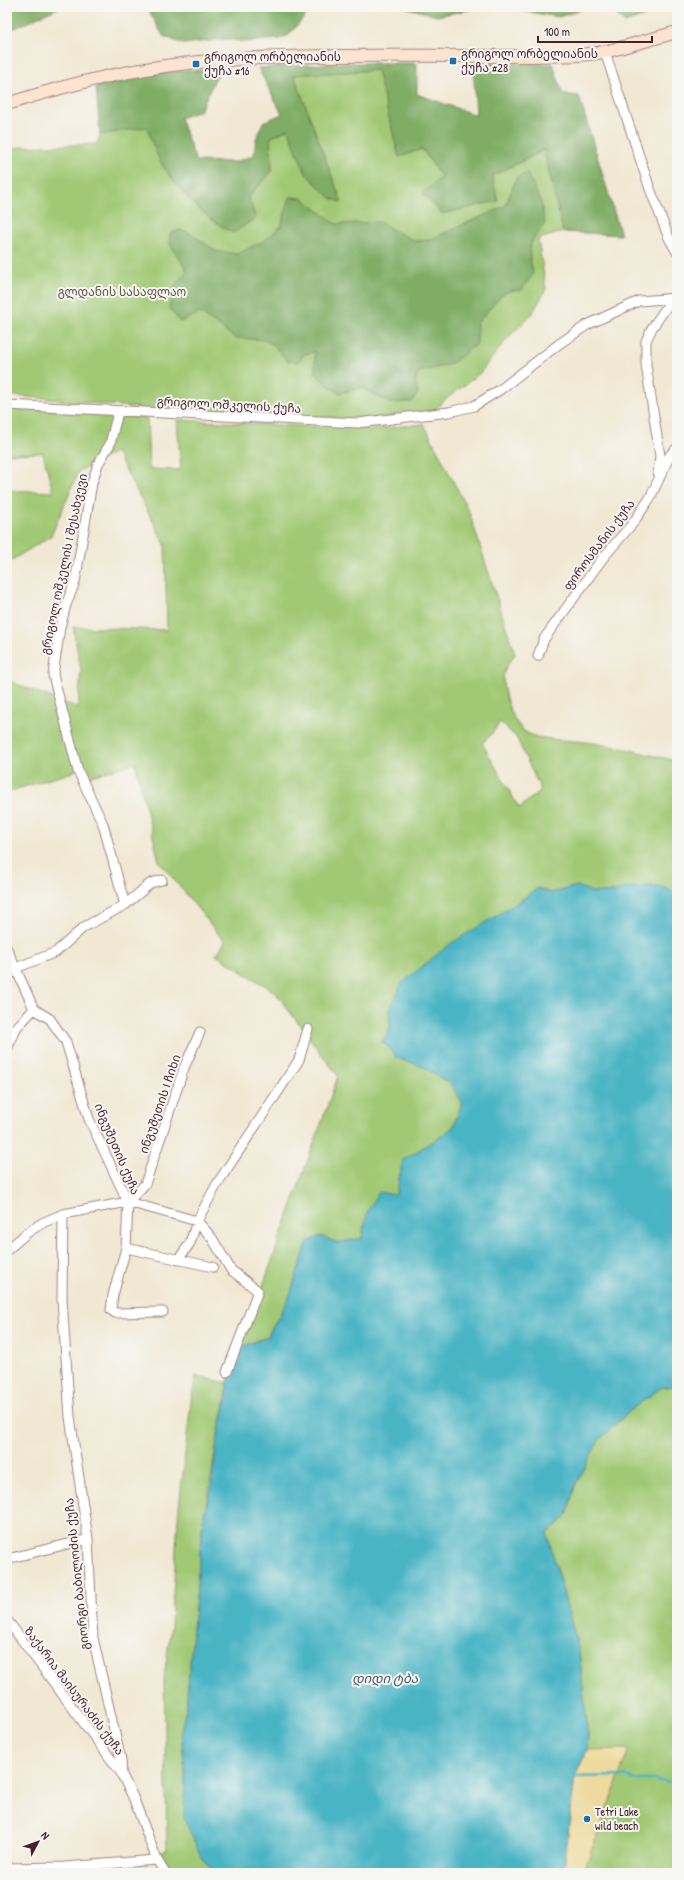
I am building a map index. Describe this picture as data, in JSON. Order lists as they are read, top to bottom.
{
  "streets": {
    "street": [
      "გრიგოლ ოშკელის ქუჩა",
      "ფიროსმანის ქუჩა",
      "გრიგოლ ოშკელის I შესახვევი",
      "ინგუშეთის I ჩიხი",
      "ინგუშეთის ქუჩა",
      "გიორგი ბაბილოძის ქუჩა",
      "ზაქარია მაისურაძის ქუჩა"
    ]
  },
  "crossings": [
    ["გრიგოლ ოშკელის ქუჩა", "გრიგოლ ოშკელის I შესახვევი"],
    ["ინგუშეთის I ჩიხი", "ინგუშეთის ქუჩა"],
    ["ინგუშეთის ქუჩა", "გიორგი ბაბილოძის ქუჩა"],
    ["გიორგი ბაბილოძის ქუჩა", "ზაქარია მაისურაძის ქუჩა"]
  ],
  "water": ["დიდი ტბა"],
  "parks": ["გლდანის სასაფლაო"],
  "places": {
    "transit": ["გრიგოლ ორბელიანის ქუჩა #28", "გრიგოლ ორბელიანის ქუჩა #16"],
    "other": ["Tetri Lake wild beach"]
  },
  "scale_bar": "100 m",
  "north": "top right"
}
